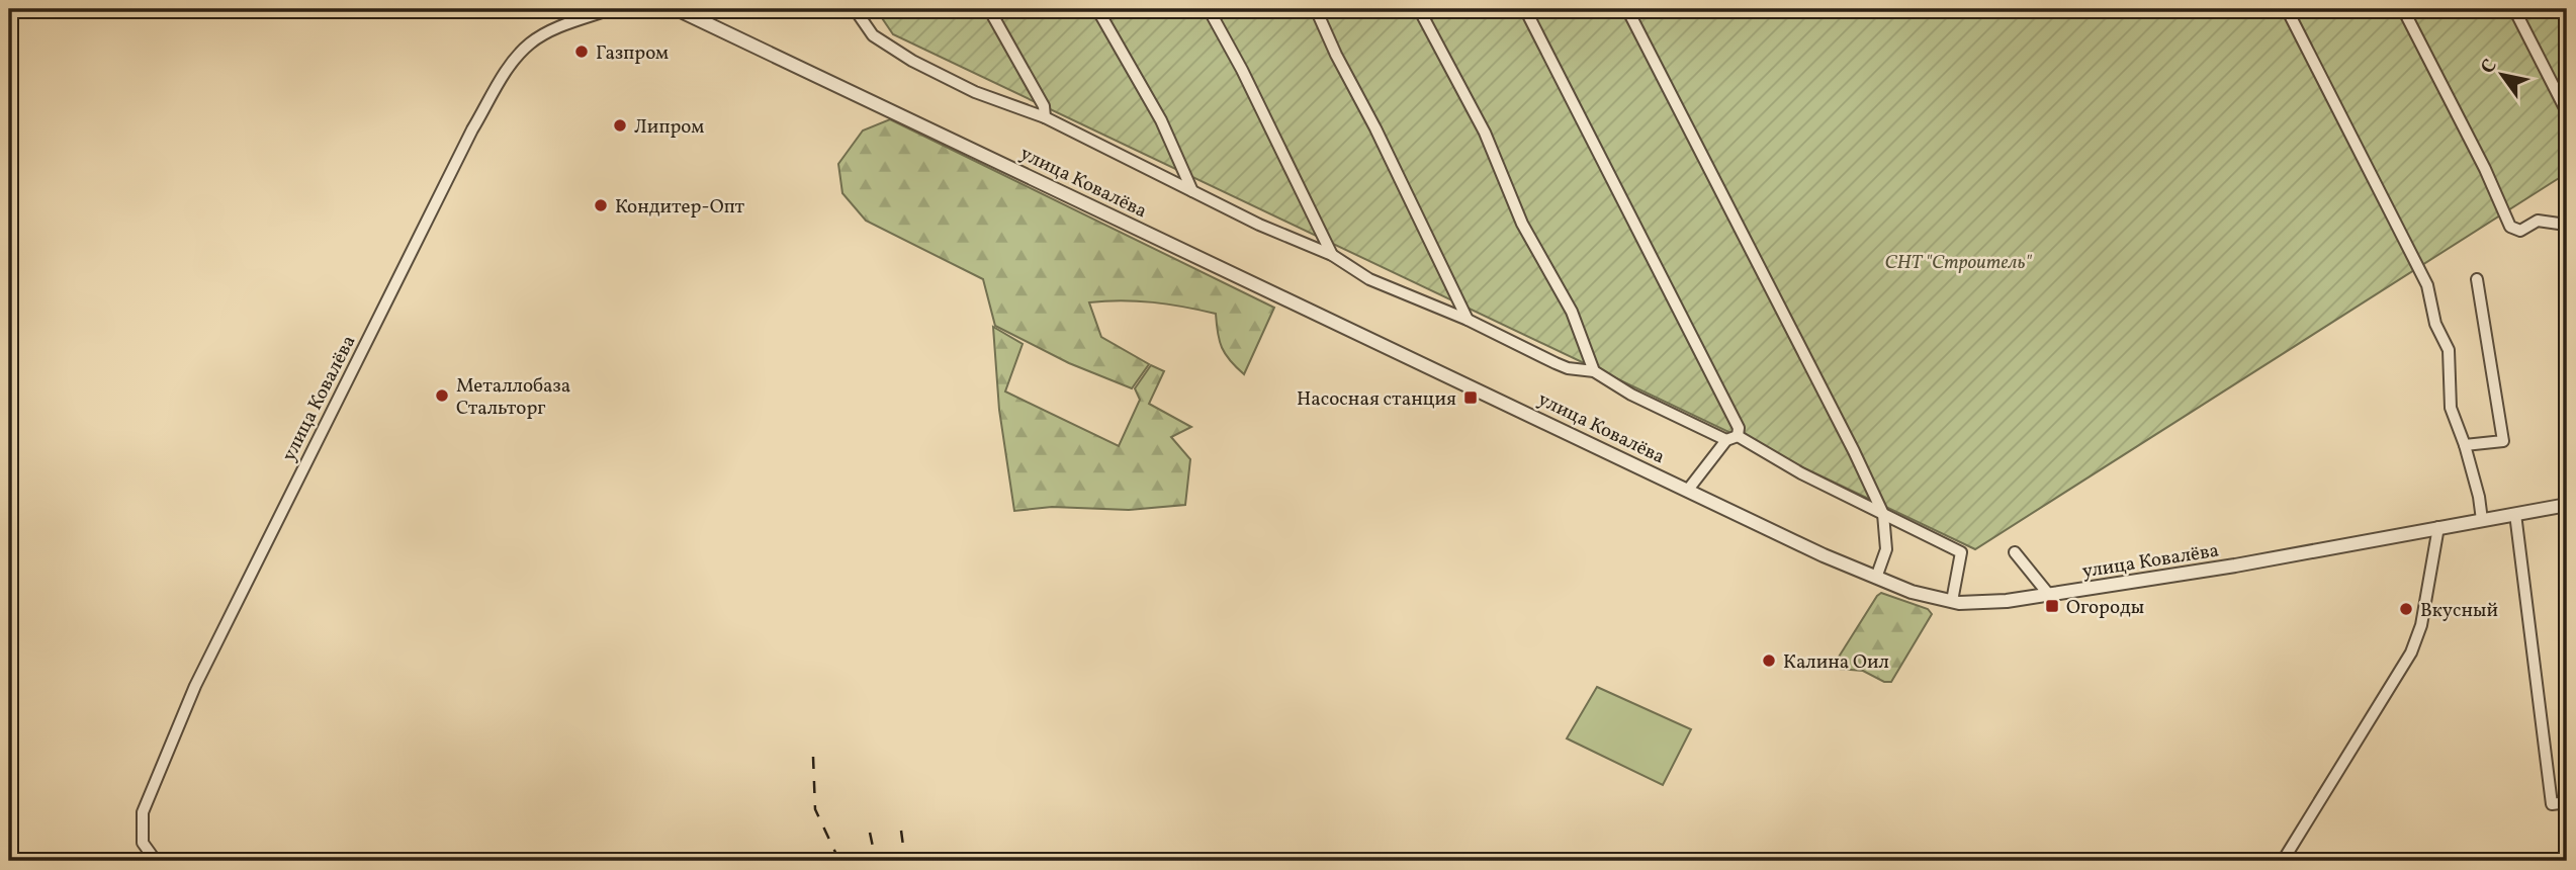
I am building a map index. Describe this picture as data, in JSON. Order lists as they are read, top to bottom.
{
  "streets": {
    "street": ["улица Ковалёва"]
  },
  "parks": ["СНТ \"Строитель\""],
  "places": {
    "other": [
      "Газпром",
      "Липром",
      "Кондитер-Опт",
      "Металлобаза Стальторг",
      "Вкусный",
      "Калина Оил"
    ],
    "transit": ["Насосная станция", "Огороды"]
  },
  "north": "top left"
}
